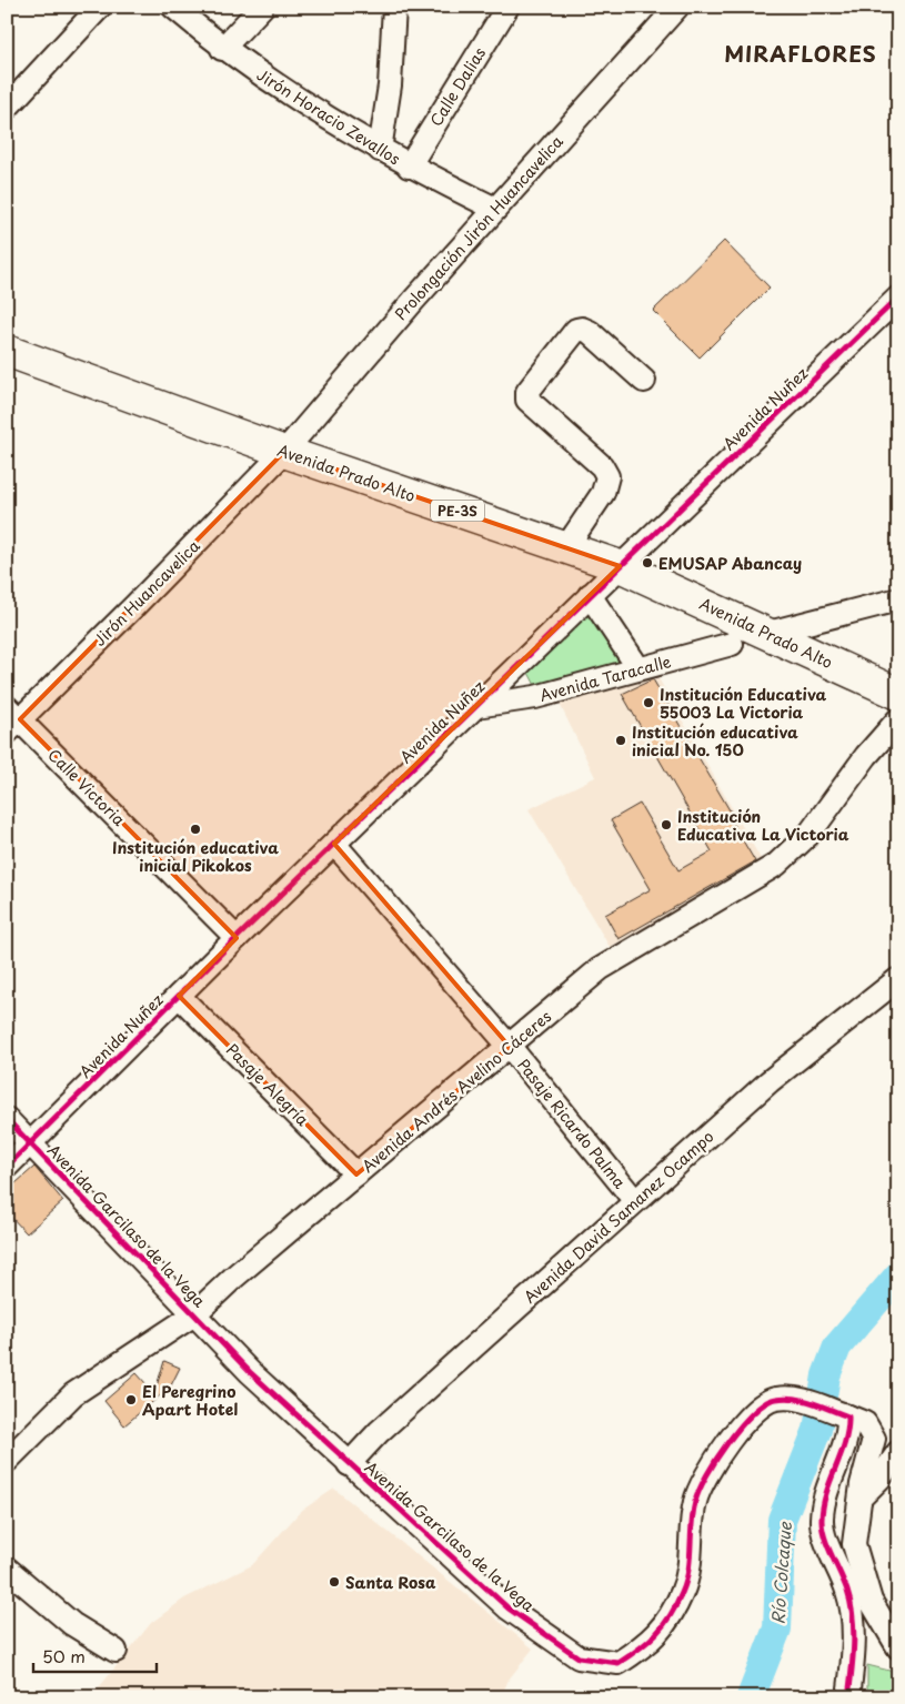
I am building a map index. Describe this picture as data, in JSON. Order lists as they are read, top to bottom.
{
  "streets": {
    "highway": ["Avenida Prado Alto", "PE-3S"],
    "street": [
      "Calle Dalias",
      "Jirón Horacio Zevallos",
      "Prolongación Jirón Huancavelica",
      "Avenida Nuñez",
      "Jirón Huancavelica",
      "Avenida Taracalle",
      "Calle Victoria",
      "Pasaje Alegría",
      "Avenida Andrés Avelino Cáceres",
      "Pasaje Ricardo Palma",
      "Avenida David Samanez Ocampo",
      "Avenida Garcilaso de la Vega"
    ]
  },
  "crossings": [
    ["Calle Dalias", "Jirón Horacio Zevallos"],
    ["Jirón Horacio Zevallos", "Prolongación Jirón Huancavelica"],
    ["Prolongación Jirón Huancavelica", "Avenida Prado Alto"],
    ["Prolongación Jirón Huancavelica", "Jirón Huancavelica"],
    ["Avenida Nuñez", "Avenida Prado Alto"],
    ["Avenida Nuñez", "Avenida Taracalle"],
    ["Avenida Nuñez", "Calle Victoria"],
    ["Avenida Nuñez", "Pasaje Alegría"],
    ["Avenida Nuñez", "Pasaje Ricardo Palma"],
    ["Avenida Nuñez", "Avenida Garcilaso de la Vega"],
    ["Avenida Prado Alto", "Jirón Huancavelica"],
    ["Jirón Huancavelica", "Calle Victoria"],
    ["Pasaje Alegría", "Avenida Andrés Avelino Cáceres"],
    ["Avenida Andrés Avelino Cáceres", "Pasaje Ricardo Palma"],
    ["Avenida Andrés Avelino Cáceres", "Avenida Garcilaso de la Vega"],
    ["Pasaje Ricardo Palma", "Avenida David Samanez Ocampo"],
    ["Avenida David Samanez Ocampo", "Avenida Garcilaso de la Vega"]
  ],
  "districts": ["MIRAFLORES"],
  "water": ["Río Colcaque"],
  "places": [
    "EMUSAP Abancay",
    "Institución Educativa 55003 La Victoria",
    "Institución educativa inicial No. 150",
    "Institución Educativa La Victoria",
    "Institución educativa inicial Pikokos",
    "El Peregrino Apart Hotel",
    "Santa Rosa"
  ],
  "scale_bar": "50 m"
}
